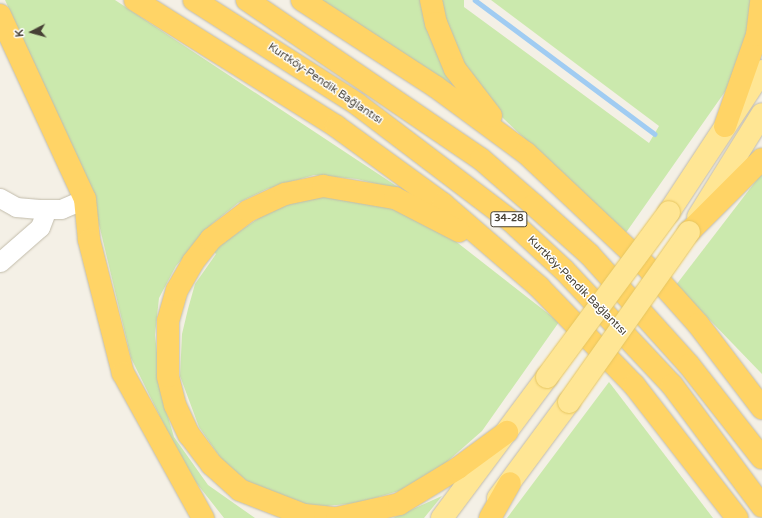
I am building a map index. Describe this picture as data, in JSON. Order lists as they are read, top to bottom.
{
  "streets": {
    "highway": ["Kurtköy-Pendik Bağlantısı", "34-28"]
  },
  "north": "left"
}
